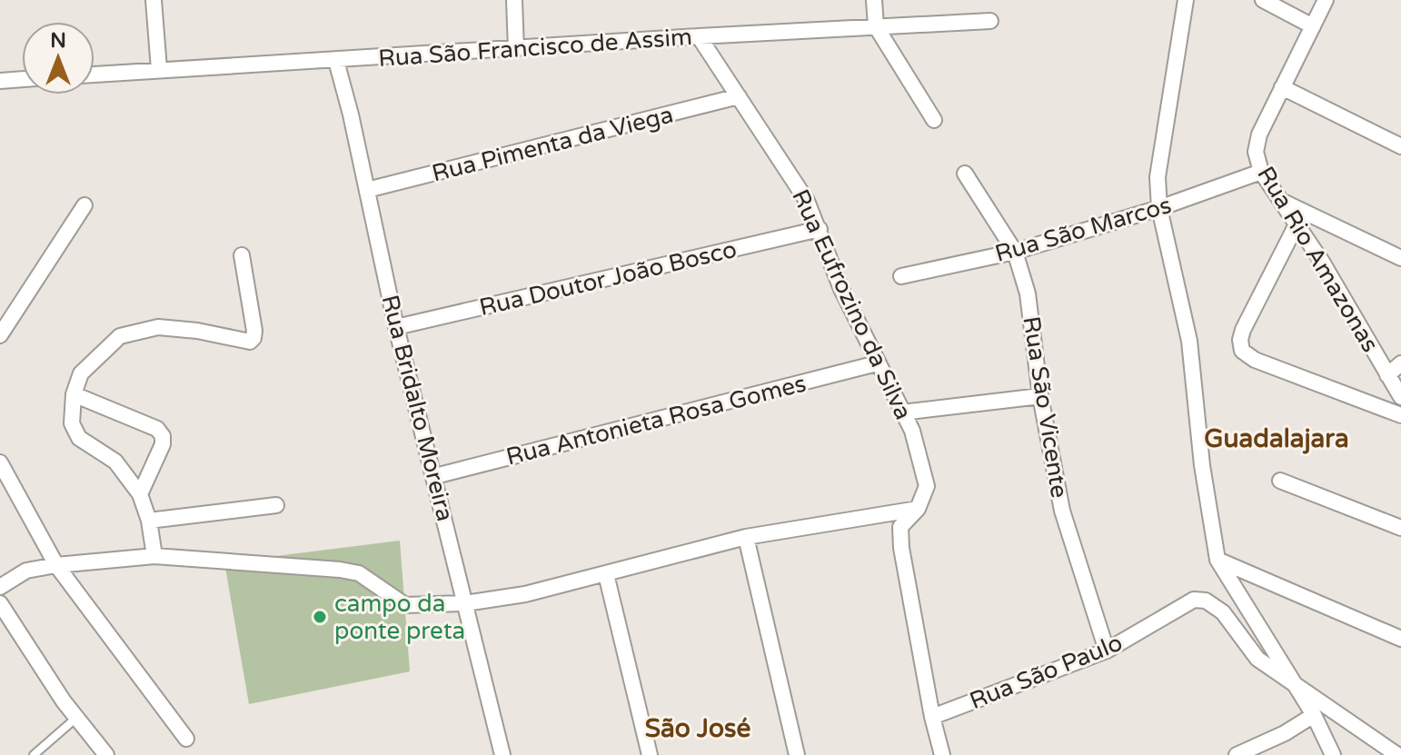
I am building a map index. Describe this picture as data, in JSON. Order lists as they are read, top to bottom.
{
  "streets": {
    "street": [
      "Rua São Francisco de Assim",
      "Rua Pimenta da Viega",
      "Rua São Marcos",
      "Rua Rio Amazonas",
      "Rua Doutor João Bosco",
      "Rua Eufrozino da Silva",
      "Rua São Vicente",
      "Rua Bridalto Moreira",
      "Rua Antonieta Rosa Gomes",
      "Rua São Paulo"
    ]
  },
  "crossings": [
    ["Rua São Francisco de Assim", "Rua Eufrozino da Silva"],
    ["Rua São Francisco de Assim", "Rua Bridalto Moreira"],
    ["Rua Pimenta da Viega", "Rua Eufrozino da Silva"],
    ["Rua Pimenta da Viega", "Rua Bridalto Moreira"],
    ["Rua São Marcos", "Rua Rio Amazonas"],
    ["Rua São Marcos", "Rua São Vicente"],
    ["Rua Doutor João Bosco", "Rua Eufrozino da Silva"],
    ["Rua Doutor João Bosco", "Rua Bridalto Moreira"],
    ["Rua Eufrozino da Silva", "Rua Antonieta Rosa Gomes"],
    ["Rua Eufrozino da Silva", "Rua São Paulo"],
    ["Rua São Vicente", "Rua São Paulo"],
    ["Rua Bridalto Moreira", "Rua Antonieta Rosa Gomes"]
  ],
  "districts": ["Guadalajara", "São José"],
  "places": ["campo da ponte preta"],
  "north": "top"
}
